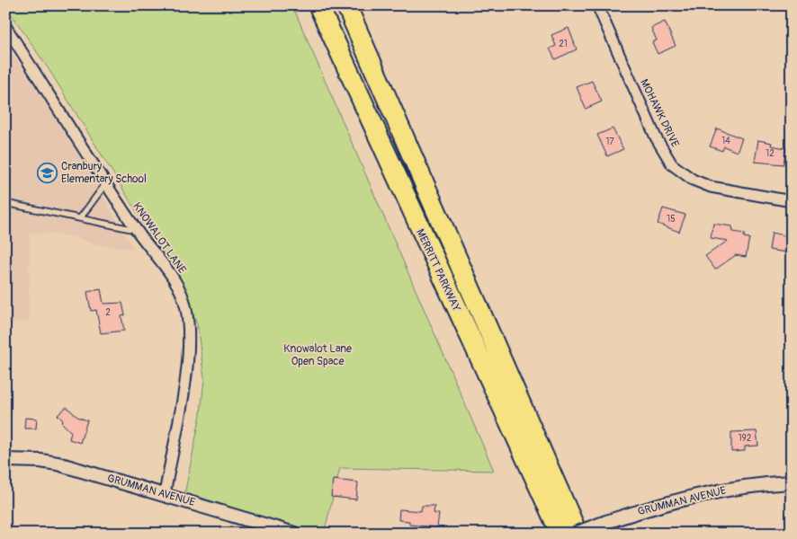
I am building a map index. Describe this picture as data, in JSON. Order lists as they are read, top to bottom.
{
  "streets": {
    "highway": ["MERRITT PARKWAY"],
    "street": ["MOHAWK DRIVE", "KNOWALOT LANE", "GRUMMAN AVENUE"]
  },
  "crossings": [
    ["KNOWALOT LANE", "GRUMMAN AVENUE"],
    ["MERRITT PARKWAY", "GRUMMAN AVENUE"]
  ],
  "parks": ["Knowalot Lane Open Space"],
  "places": {
    "school or university": ["Cranbury Elementary School"]
  },
  "house_numbers": [
    "21",
    "14",
    "17",
    "12",
    "15",
    "2",
    "192"
  ]
}
